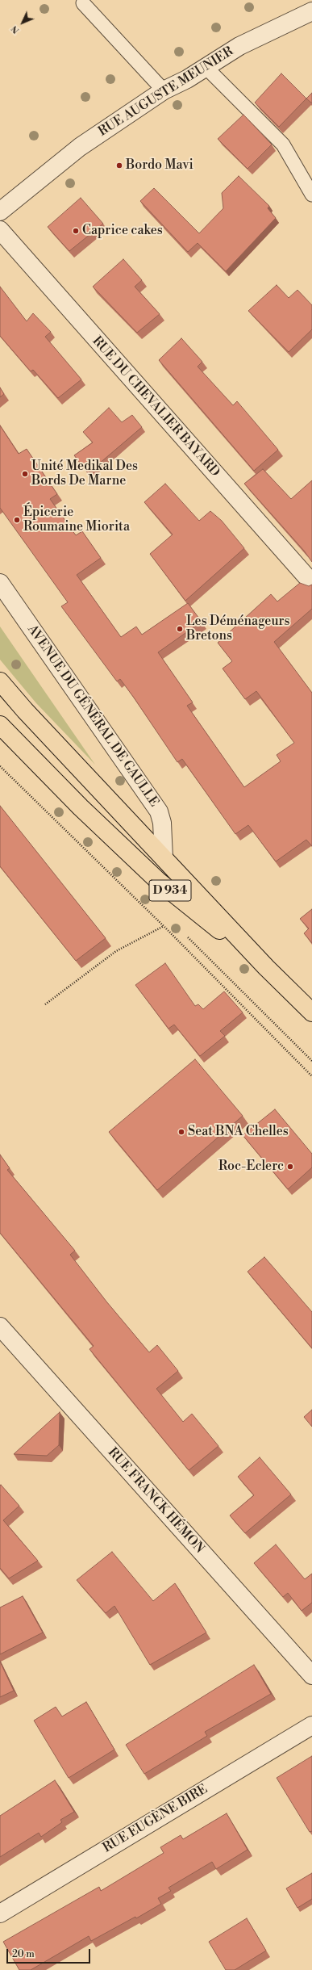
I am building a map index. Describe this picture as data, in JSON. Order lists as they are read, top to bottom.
{
  "streets": {
    "main road": ["D 934"],
    "street": [
      "RUE AUGUSTE MEUNIER",
      "RUE DU CHEVALIER BAYARD",
      "AVENUE DU GÉNÉRAL DE GAULLE",
      "RUE FRANCK HÉMON",
      "RUE EUGÈNE BIRE"
    ]
  },
  "crossings": [
    ["AVENUE DU GÉNÉRAL DE GAULLE", "D 934"]
  ],
  "places": [
    "Bordo Mavi",
    "Caprice cakes",
    "Unité Medikal Des Bords De Marne",
    "Épicerie Roumaine Miorita",
    "Les Déménageurs Bretons",
    "Seat BNA Chelles",
    "Roc-Eclerc"
  ],
  "scale_bar": "20 m",
  "north": "bottom left"
}
